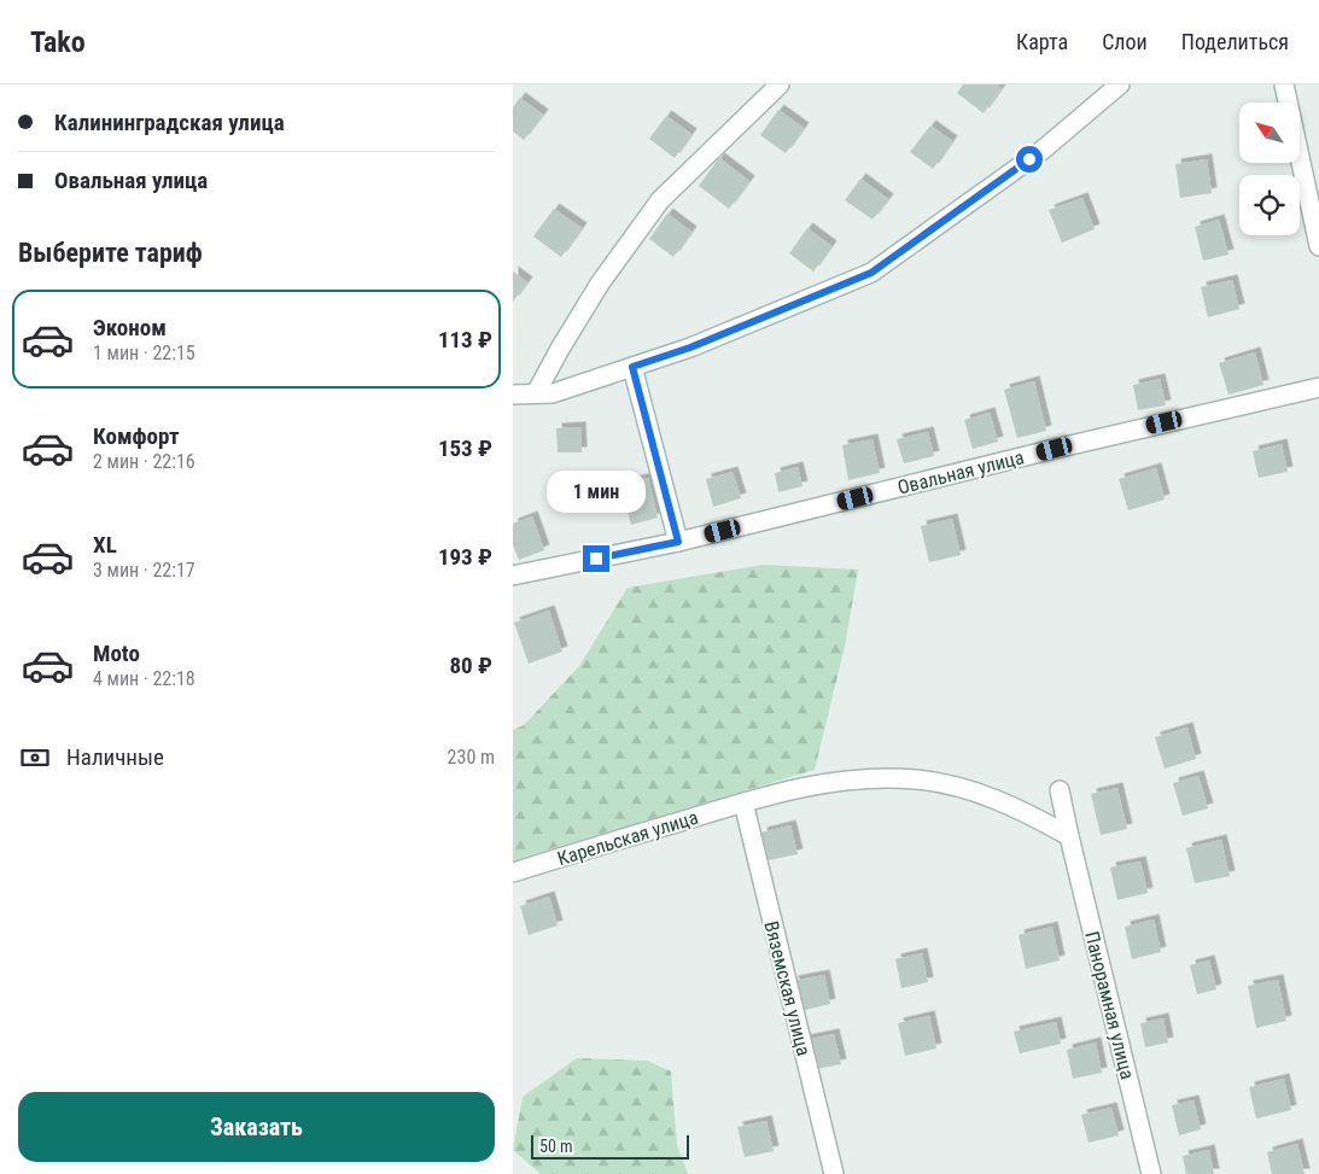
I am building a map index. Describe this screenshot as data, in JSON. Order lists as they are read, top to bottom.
{
  "streets": {
    "street": [
      "Овальная улица",
      "Карельская улица",
      "Вяземская улица",
      "Панорамная улица"
    ]
  },
  "crossings": [
    ["Карельская улица", "Вяземская улица"]
  ],
  "scale_bar": "50 m",
  "north": "top left",
  "page": {
    "header": "Tako",
    "nav": ["Карта", "Слои", "Поделиться"],
    "banner": ["Калининградская улица", "Овальная улица"],
    "heading": "Выберите тариф",
    "list": [
      {
        "name": "Эконом",
        "note": "1 мин · 22:15",
        "value": "113 ₽"
      },
      {
        "name": "Комфорт",
        "note": "2 мин · 22:16",
        "value": "153 ₽"
      },
      {
        "name": "XL",
        "note": "3 мин · 22:17",
        "value": "193 ₽"
      },
      {
        "name": "Moto",
        "note": "4 мин · 22:18",
        "value": "80 ₽"
      }
    ],
    "bubble": "1 мин",
    "pay": ["Наличные", "230 m"],
    "buttons": "Заказать",
    "scale": "50 m"
  }
}
